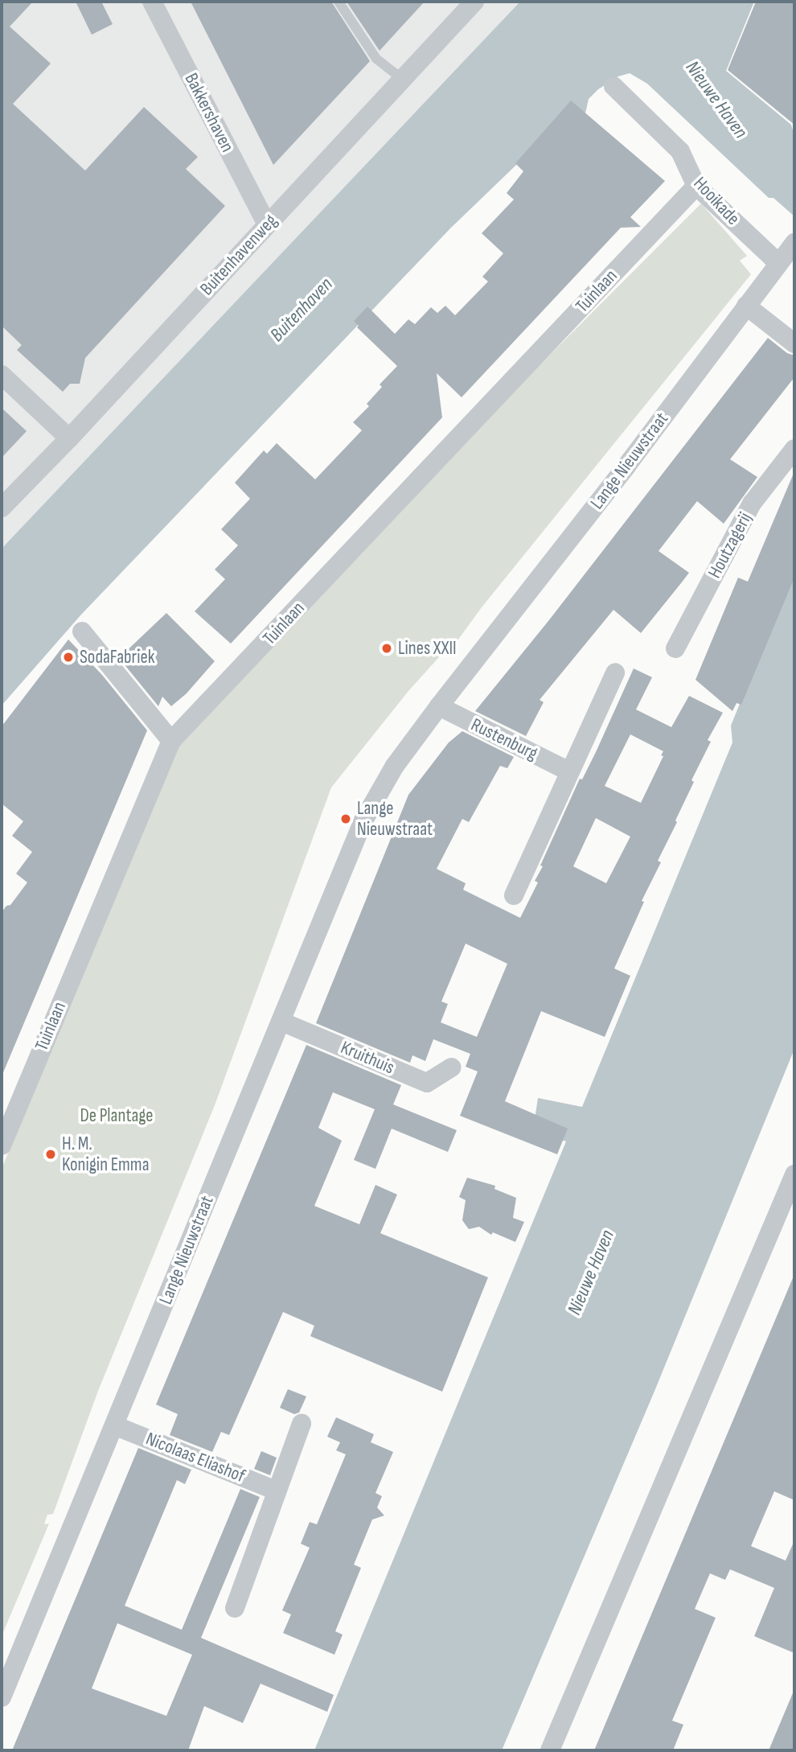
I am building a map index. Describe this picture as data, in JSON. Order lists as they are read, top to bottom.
{
  "streets": {
    "street": [
      "Bakkershaven",
      "Hooikade",
      "Buitenhavenweg",
      "Tuinlaan",
      "Lange Nieuwstraat",
      "Houtzagerij",
      "Rustenburg",
      "Kruithuis",
      "Nicolaas Eliashof"
    ]
  },
  "crossings": [
    ["Bakkershaven", "Buitenhavenweg"],
    ["Hooikade", "Tuinlaan"],
    ["Hooikade", "Lange Nieuwstraat"],
    ["Lange Nieuwstraat", "Rustenburg"],
    ["Lange Nieuwstraat", "Kruithuis"],
    ["Lange Nieuwstraat", "Nicolaas Eliashof"]
  ],
  "water": ["Nieuwe Haven", "Buitenhaven"],
  "parks": ["De Plantage"],
  "places": [
    "Lines XXII",
    "SodaFabriek",
    "Lange Nieuwstraat",
    "H. M. Konigin Emma"
  ]
}
